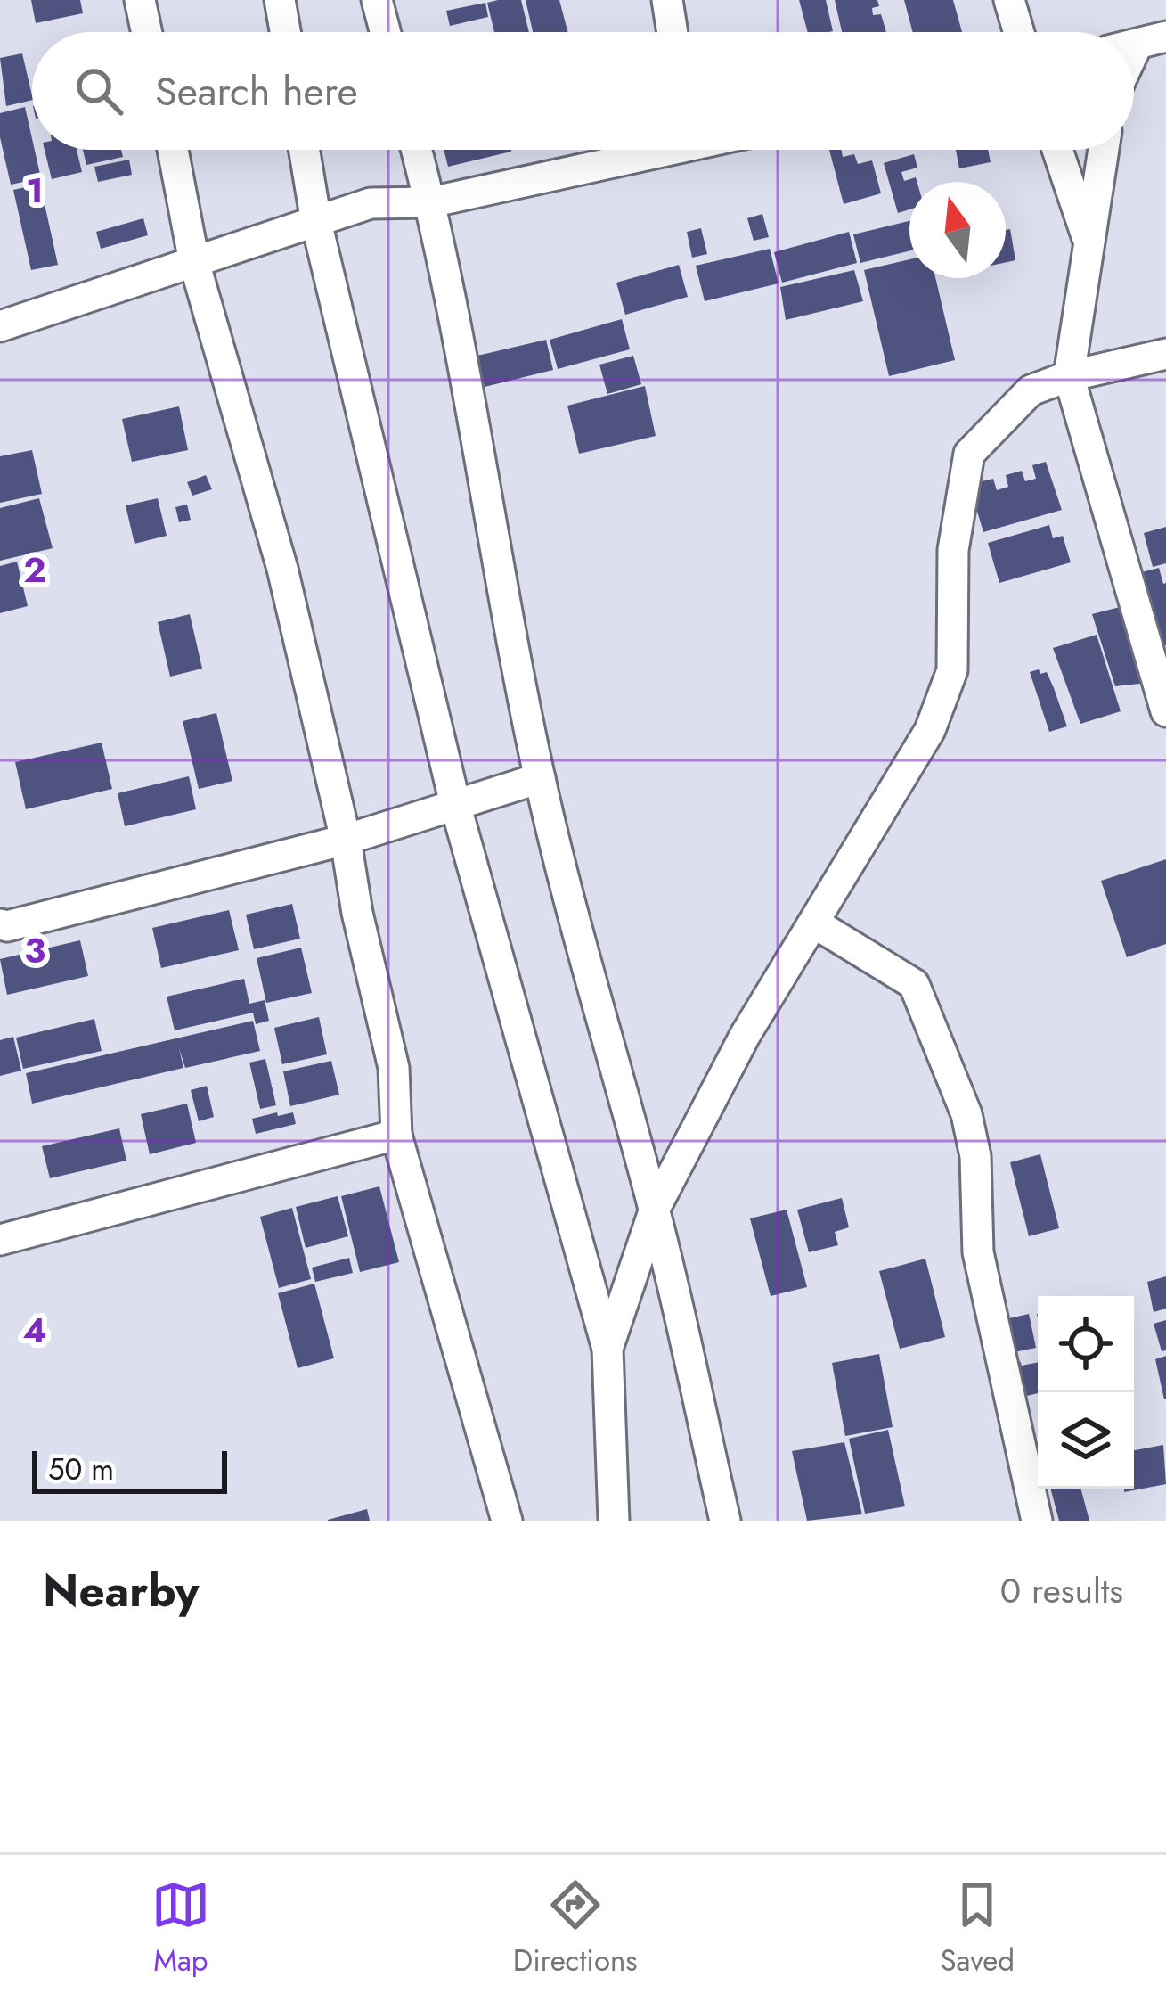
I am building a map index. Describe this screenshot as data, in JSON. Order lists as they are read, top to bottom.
{
  "scale_bar": "50 m",
  "north": "top",
  "page": {
    "search": "Search here",
    "scale": "50 m",
    "heading": ["Nearby", "0 results"],
    "nav": ["Map", "Directions", "Saved"]
  },
  "grid": {
    "rows": [
      "1",
      "2",
      "3",
      "4"
    ]
  }
}
